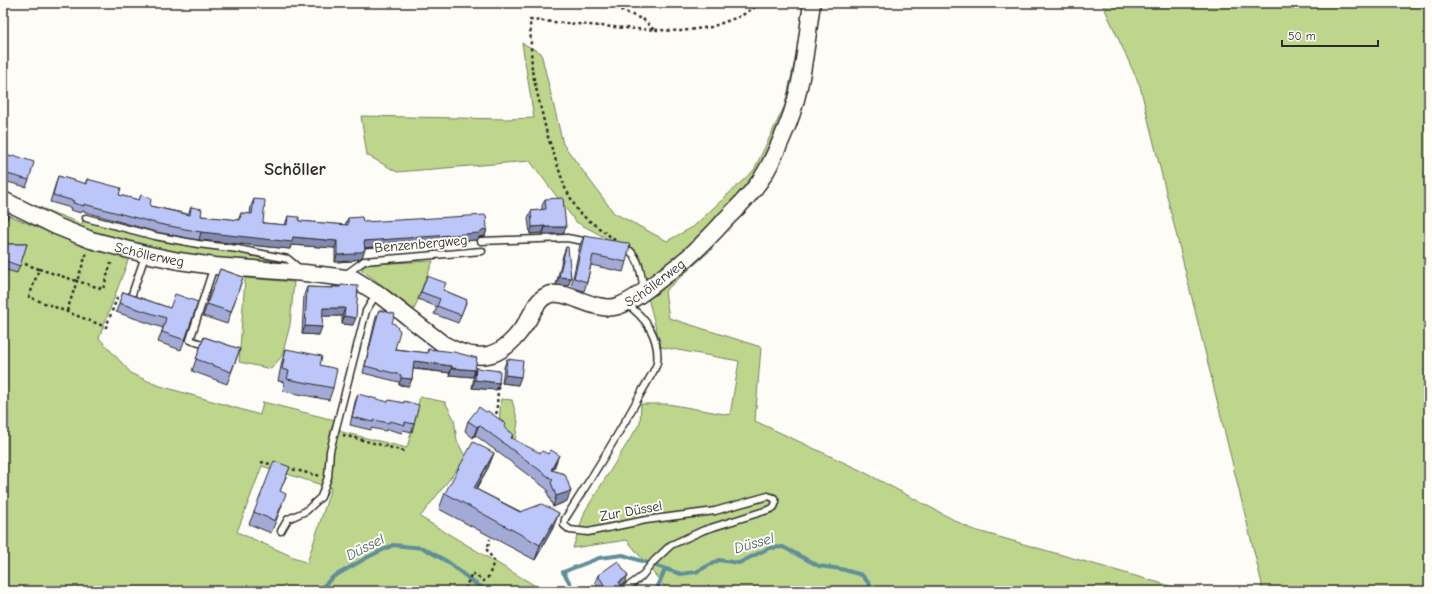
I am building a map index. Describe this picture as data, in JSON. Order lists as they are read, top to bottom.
{
  "streets": {
    "street": ["Schöllerweg"],
    "lane": ["Benzenbergweg", "Zur Düssel"]
  },
  "crossings": [
    ["Benzenbergweg", "Schöllerweg"],
    ["Schöllerweg", "Zur Düssel"]
  ],
  "districts": ["Schöller"],
  "water": ["Düssel"],
  "scale_bar": "50 m"
}
